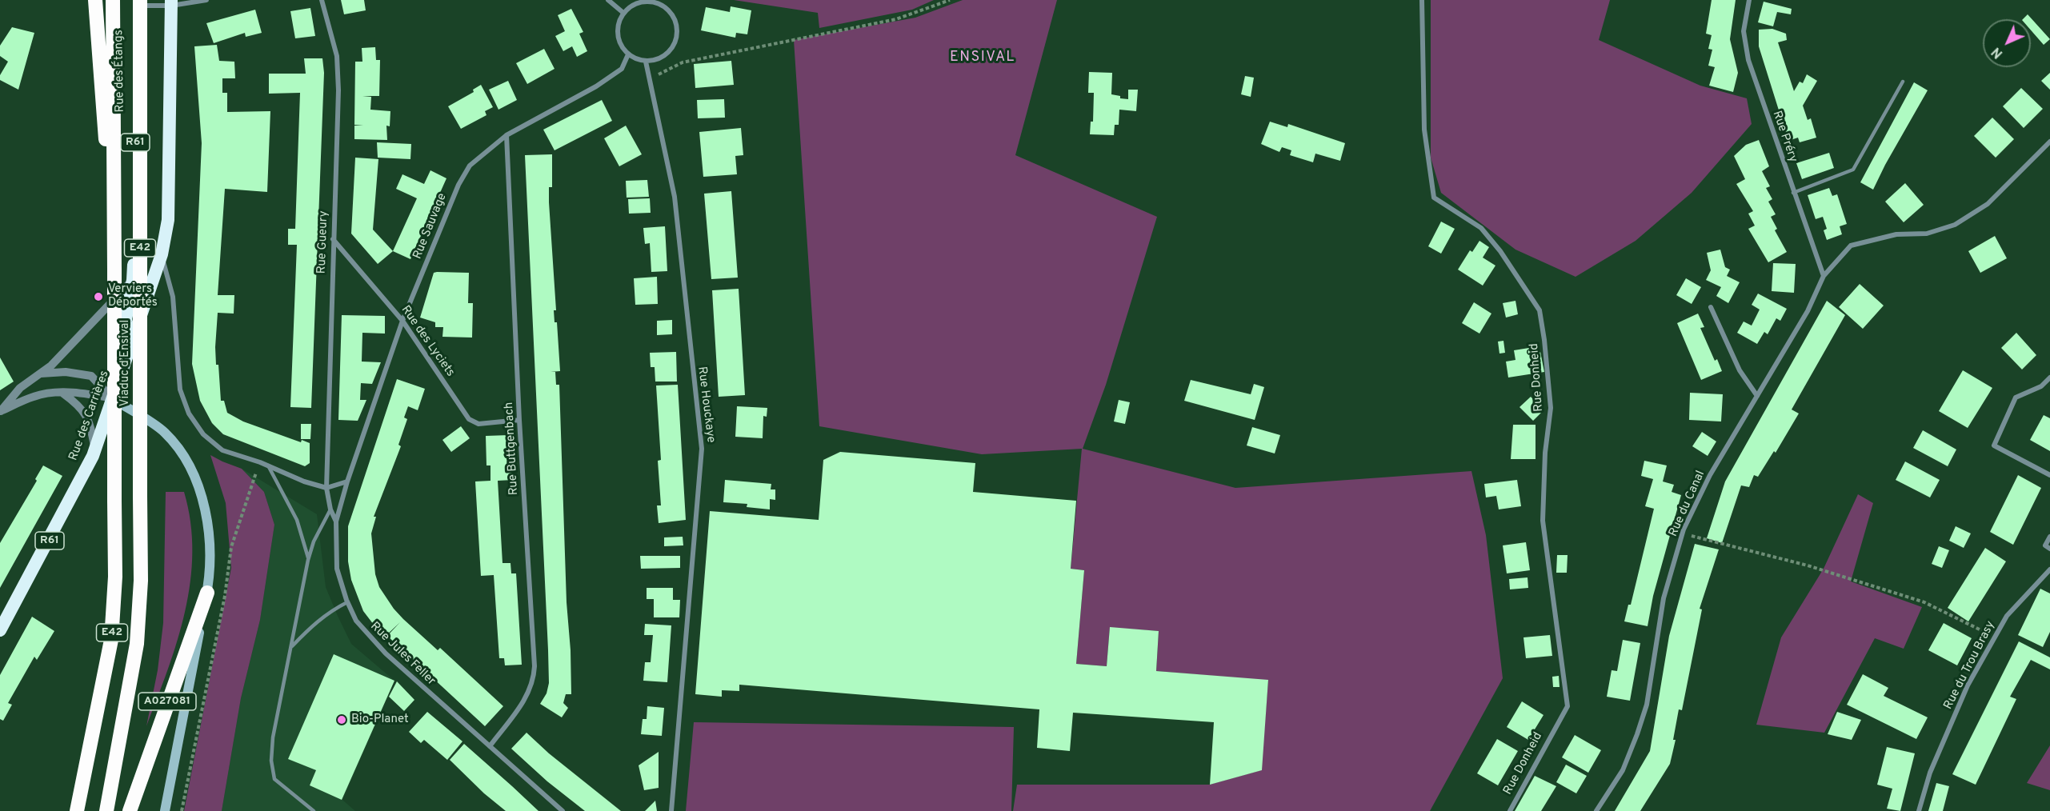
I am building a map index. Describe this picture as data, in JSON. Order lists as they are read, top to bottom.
{
  "streets": {
    "highway": [
      "Rue des Étangs",
      "R61",
      "E42",
      "Viaduc d’Ensival",
      "Rue des Carrières",
      "A027081"
    ],
    "street": [
      "Rue Préry",
      "Rue Sauvage",
      "Rue Gueury",
      "Rue des Lyciets",
      "Rue Donheid",
      "Rue Houckaye",
      "Rue Buttgenbach",
      "Rue du Canal",
      "Rue Jules Feller",
      "Rue du Trou Brasy"
    ]
  },
  "crossings": [
    ["Rue des Étangs", "Viaduc d’Ensival"],
    ["Rue des Étangs", "Rue des Carrières"],
    ["Rue Préry", "Rue du Canal"],
    ["R61", "Rue des Carrières"],
    ["Rue Sauvage", "Rue des Lyciets"],
    ["Rue Sauvage", "Rue Houckaye"],
    ["Rue Sauvage", "Rue Buttgenbach"],
    ["Rue Sauvage", "Rue Jules Feller"],
    ["Rue Gueury", "Rue des Lyciets"],
    ["Rue Gueury", "Rue Jules Feller"],
    ["E42", "Viaduc d’Ensival"],
    ["Rue des Lyciets", "Rue Buttgenbach"],
    ["Rue Buttgenbach", "Rue Jules Feller"]
  ],
  "districts": ["ENSIVAL"],
  "places": ["Verviers Déportés", "Bio-Planet"],
  "north": "bottom left"
}
